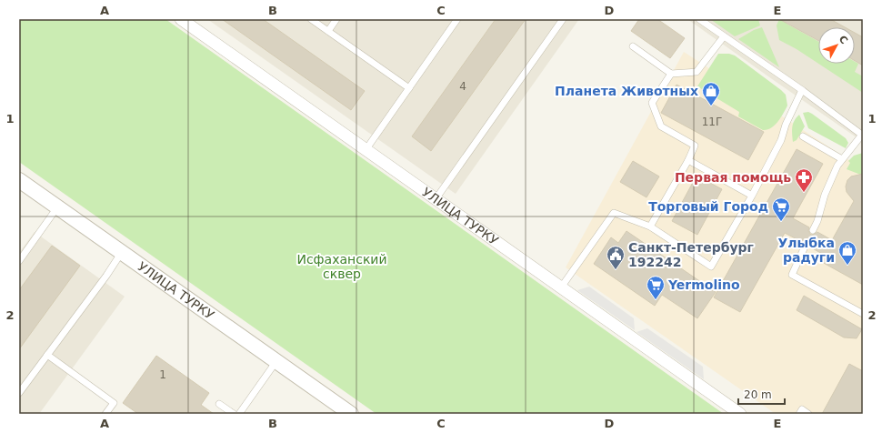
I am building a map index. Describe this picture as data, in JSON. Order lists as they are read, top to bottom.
{
  "streets": {
    "street": ["УЛИЦА ТУРКУ"]
  },
  "parks": ["Исфаханский сквер"],
  "places": {
    "shop": ["Планета Животных", "Улыбка радуги"],
    "pharmacy": ["Первая помощь"],
    "supermarket": ["Торговый Город", "Yermolino"],
    "public building": ["Санкт-Петербург 192242"]
  },
  "house_numbers": ["4", "11Г", "1"],
  "scale_bar": "20 m",
  "north": "top right",
  "grid": {
    "columns": [
      "A",
      "B",
      "C",
      "D",
      "E"
    ],
    "rows": ["1", "2"]
  }
}
